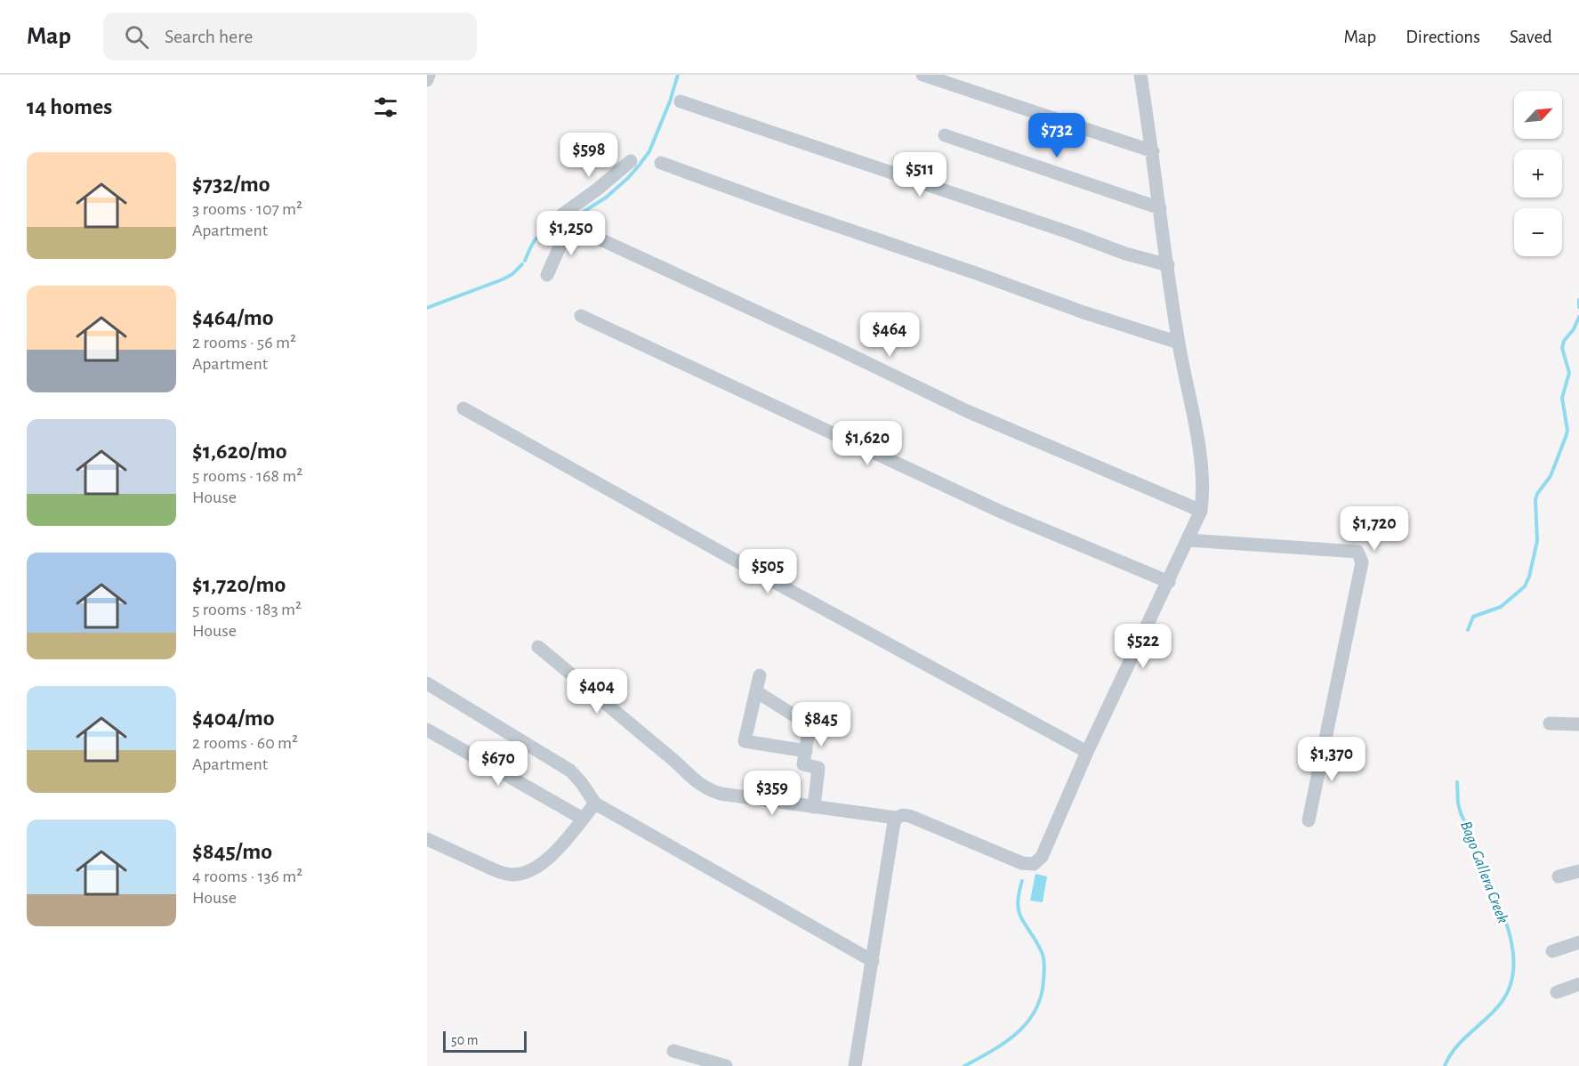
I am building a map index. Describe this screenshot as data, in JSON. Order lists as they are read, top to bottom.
{
  "water": ["Bago Gallera Creek"],
  "scale_bar": "50 m",
  "north": "top right",
  "page": {
    "header": "Map",
    "search": "Search here",
    "nav": ["Map", "Directions", "Saved"],
    "heading": "14 homes",
    "map_buttons": ["+", "−"],
    "price": [
      "$732",
      "$598",
      "$511",
      "$1,250",
      "$464",
      "$1,620",
      "$1,720",
      "$505",
      "$522",
      "$404",
      "$845",
      "$1,370",
      "$670",
      "$359"
    ],
    "list": [
      {
        "name": "$732/mo",
        "note": "3 rooms · 107 m² · Apartment"
      },
      {
        "name": "$464/mo",
        "note": "2 rooms · 56 m² · Apartment"
      },
      {
        "name": "$1,620/mo",
        "note": "5 rooms · 168 m² · House"
      },
      {
        "name": "$1,720/mo",
        "note": "5 rooms · 183 m² · House"
      },
      {
        "name": "$404/mo",
        "note": "2 rooms · 60 m² · Apartment"
      },
      {
        "name": "$845/mo",
        "note": "4 rooms · 136 m² · House"
      }
    ],
    "scale": "50 m"
  }
}
